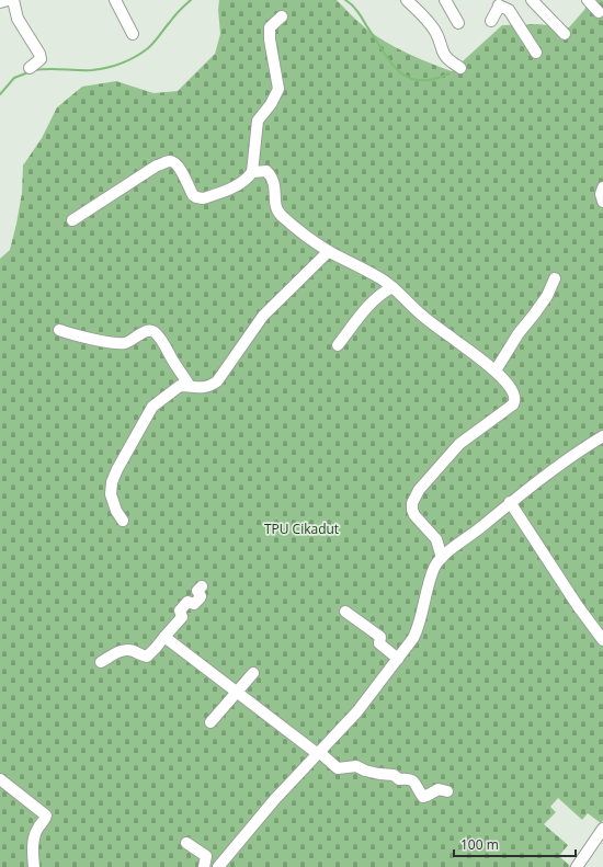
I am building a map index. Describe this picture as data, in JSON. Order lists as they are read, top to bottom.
{
  "parks": ["TPU Cikadut"],
  "scale_bar": "100 m"
}
